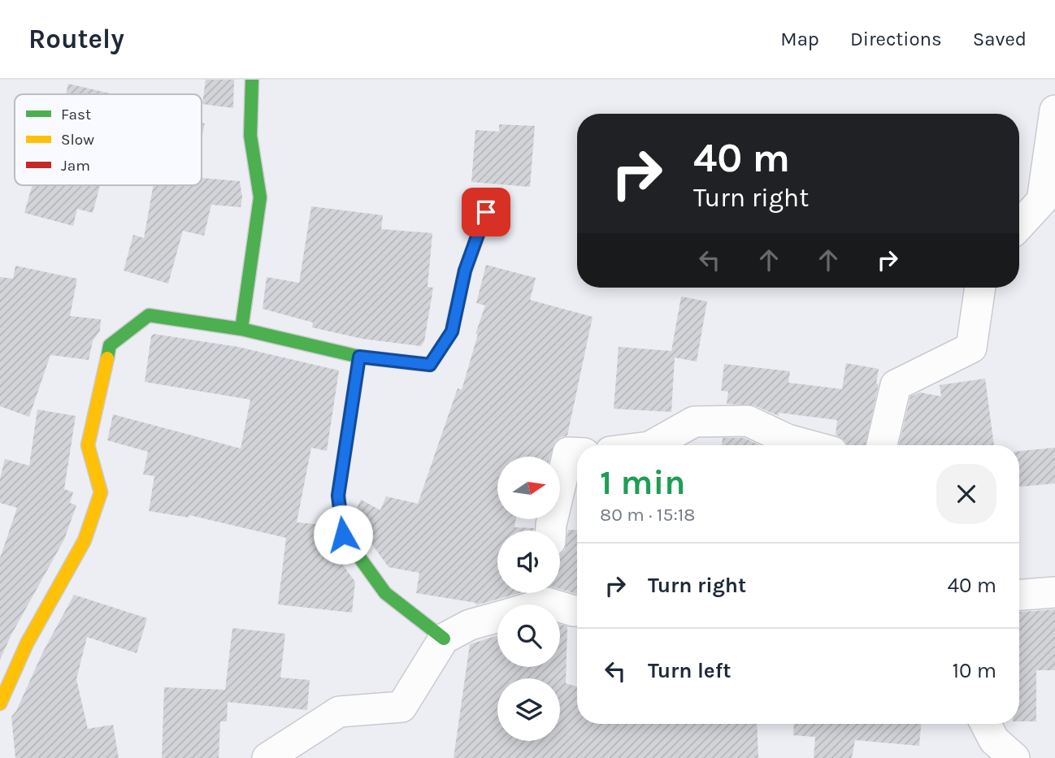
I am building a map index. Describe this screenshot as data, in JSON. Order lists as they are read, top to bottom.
{
  "legend": ["Fast", "Slow", "Jam"],
  "north": "right",
  "page": {
    "header": "Routely",
    "nav": ["Map", "Directions", "Saved"],
    "turn": ["40 m", "Turn right"],
    "heading": ["1 min", "80 m · 15:18"],
    "list": [
      {
        "name": "Turn right",
        "value": "40 m"
      },
      {
        "name": "Turn left",
        "value": "10 m"
      }
    ]
  }
}
